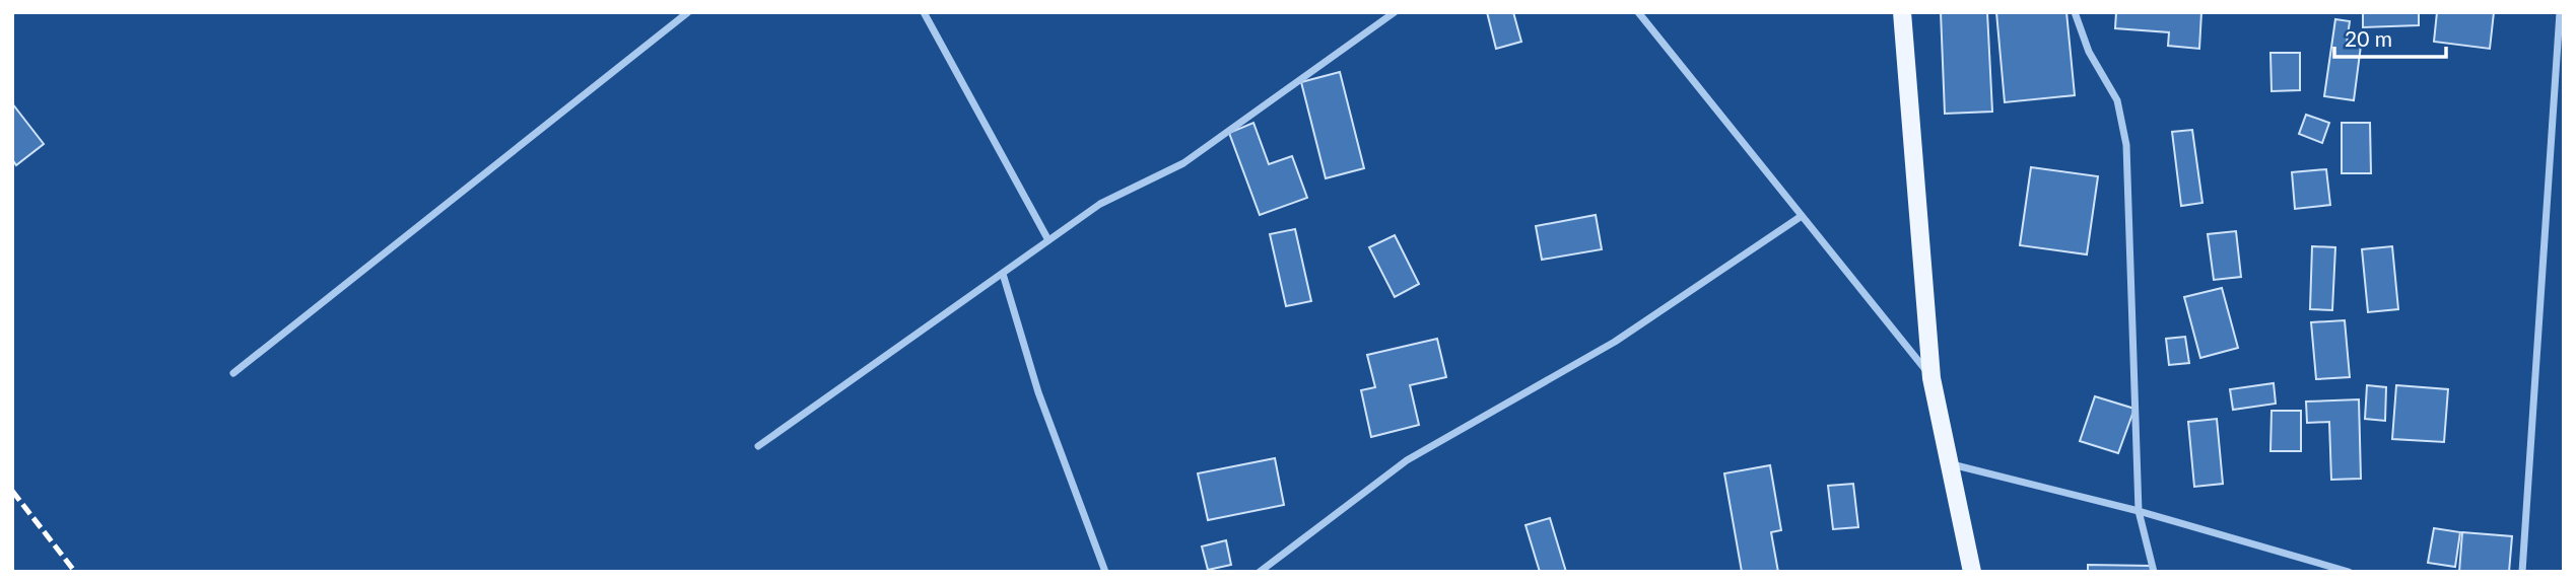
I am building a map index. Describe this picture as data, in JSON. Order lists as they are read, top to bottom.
{
  "scale_bar": "20 m"
}
